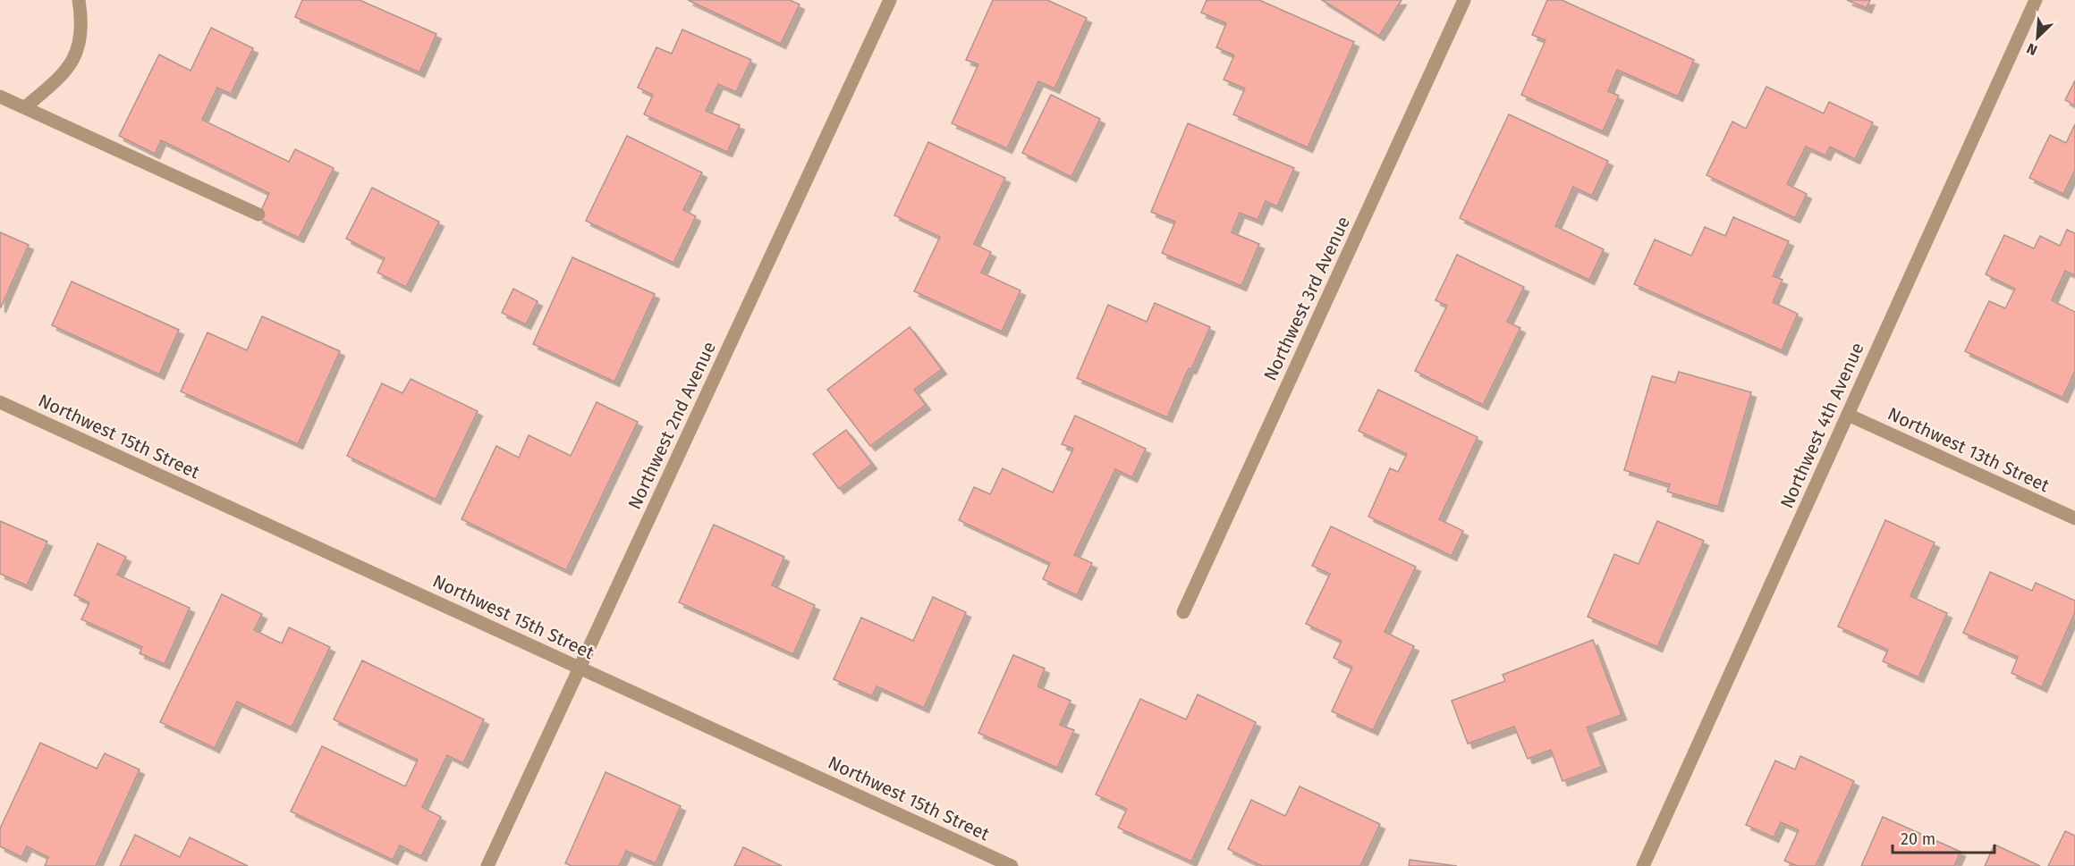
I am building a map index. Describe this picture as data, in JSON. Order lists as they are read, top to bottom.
{
  "streets": {
    "street": [
      "Northwest 3rd Avenue",
      "Northwest 2nd Avenue",
      "Northwest 4th Avenue",
      "Northwest 15th Street",
      "Northwest 13th Street"
    ]
  },
  "crossings": [
    ["Northwest 2nd Avenue", "Northwest 15th Street"],
    ["Northwest 4th Avenue", "Northwest 13th Street"]
  ],
  "scale_bar": "20 m",
  "north": "bottom left"
}
